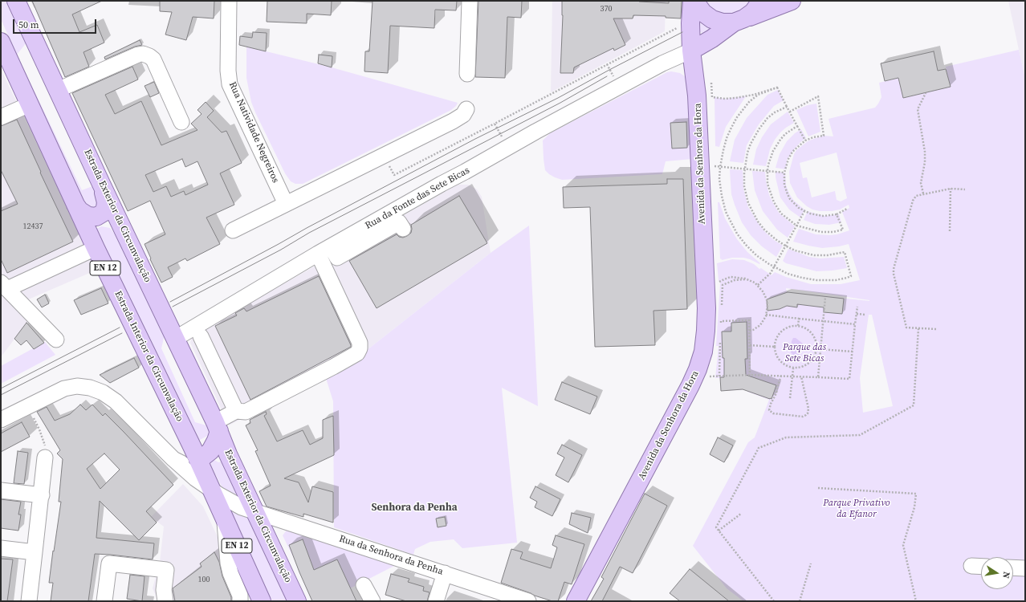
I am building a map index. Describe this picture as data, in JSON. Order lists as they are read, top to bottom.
{
  "streets": {
    "main road": [
      "Avenida da Senhora da Hora",
      "Rua da Fonte das Sete Bicas",
      "Estrada Exterior da Circunvalação",
      "EN 12",
      "Estrada Interior da Circunvalação"
    ],
    "street": ["Rua Natividade Negreiros", "Rua da Senhora da Penha"]
  },
  "crossings": [
    ["Avenida da Senhora da Hora", "Rua da Fonte das Sete Bicas"],
    ["Rua da Fonte das Sete Bicas", "Estrada Exterior da Circunvalação"],
    ["Estrada Exterior da Circunvalação", "Estrada Interior da Circunvalação"],
    ["Estrada Exterior da Circunvalação", "Rua da Senhora da Penha"],
    ["Estrada Interior da Circunvalação", "Rua da Senhora da Penha"]
  ],
  "districts": ["Senhora da Penha"],
  "parks": ["Parque das Sete Bicas", "Parque Privativo da Efanor"],
  "house_numbers": ["370", "12437", "100"],
  "scale_bar": "50 m",
  "north": "right"
}
